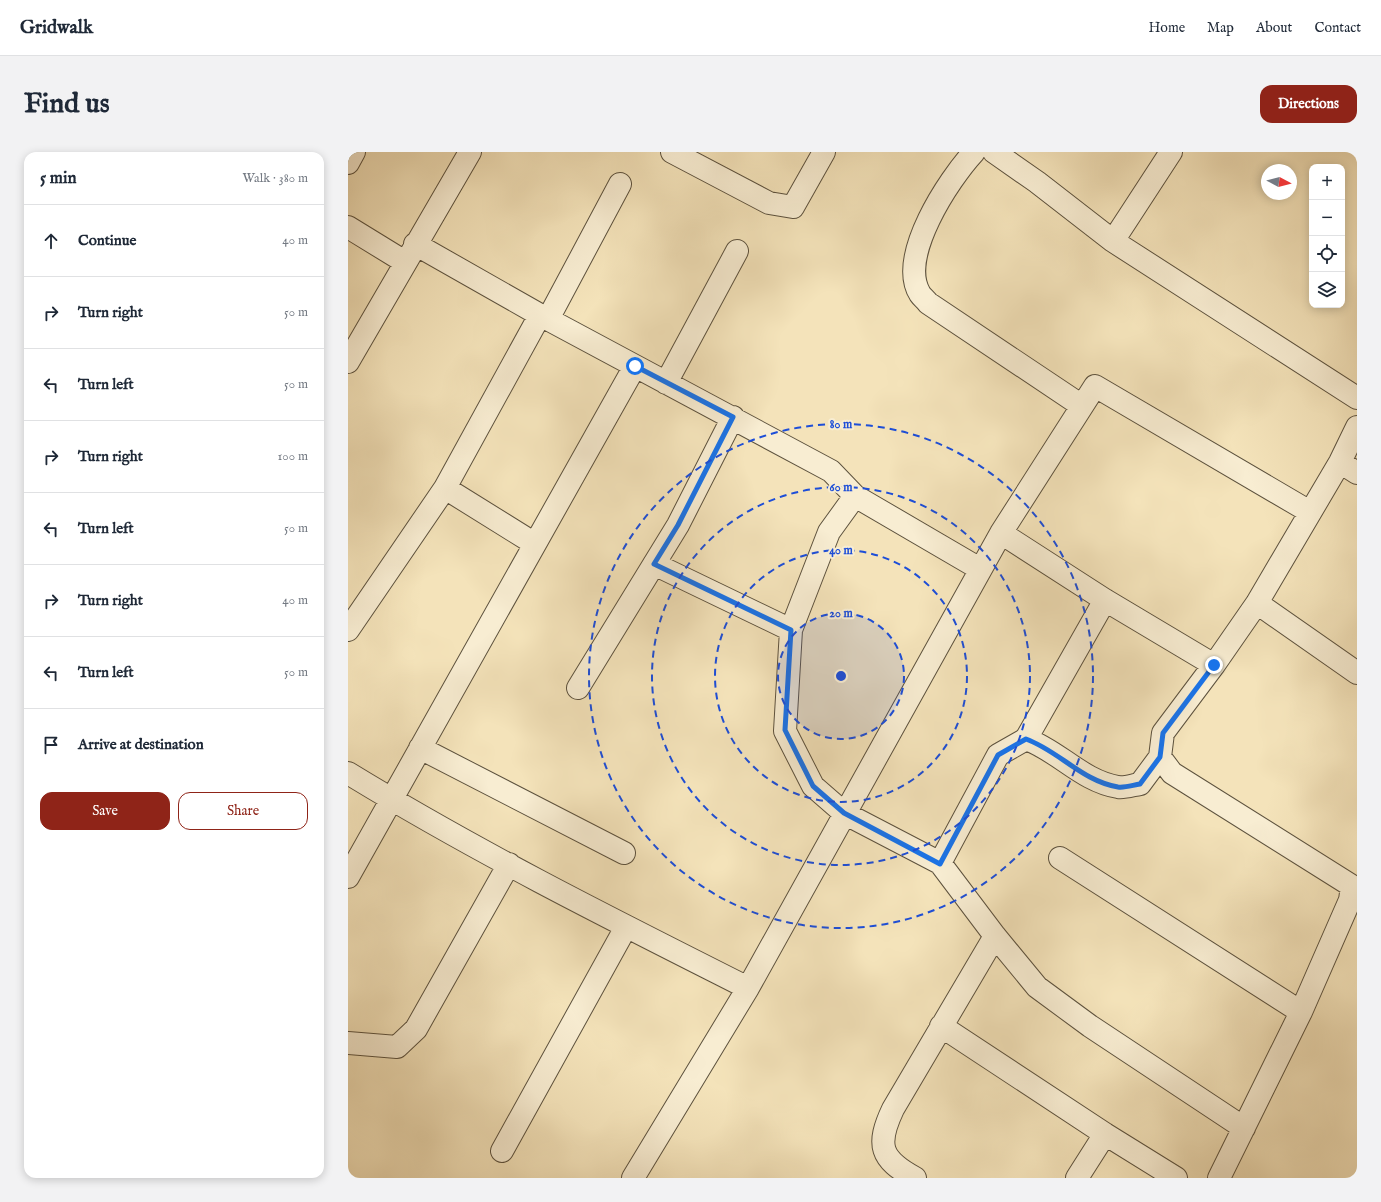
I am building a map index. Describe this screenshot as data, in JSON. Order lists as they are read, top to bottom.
{
  "north": "right",
  "page": {
    "header": "Gridwalk",
    "nav": [
      "Home",
      "Map",
      "About",
      "Contact"
    ],
    "buttons": [
      "Directions",
      ["Save", "Share"]
    ],
    "title": "Find us",
    "heading": ["5 min", "Walk · 380 m"],
    "map_buttons": ["+", "−"],
    "list": [
      ["Continue", "40 m"],
      ["Turn right", "50 m"],
      ["Turn left", "50 m"],
      ["Turn right", "100 m"],
      ["Turn left", "50 m"],
      ["Turn right", "40 m"],
      ["Turn left", "50 m"],
      "Arrive at destination"
    ]
  },
  "rings": [
    "80 m",
    "60 m",
    "40 m",
    "20 m"
  ]
}
